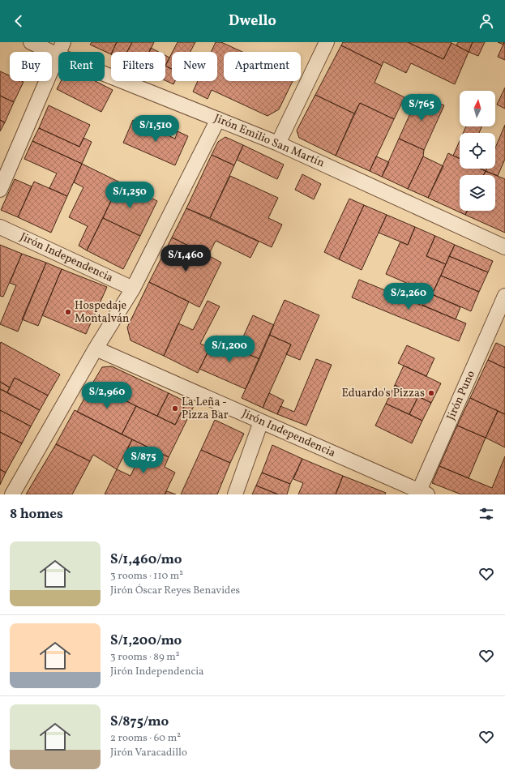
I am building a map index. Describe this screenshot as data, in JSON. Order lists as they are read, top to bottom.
{
  "streets": {
    "street": ["Jirón Emilio San Martín", "Jirón Independencia", "Jirón Puno"]
  },
  "crossings": [
    ["Jirón Independencia", "Jirón Puno"]
  ],
  "places": ["Hospedaje Montalván", "Eduardo's Pizzas", "La Leña - Pizza Bar"],
  "north": "top",
  "page": {
    "header": "Dwello",
    "chip": [
      "Buy",
      "Rent",
      "Filters",
      "New",
      "Apartment"
    ],
    "price": [
      "S/765",
      "S/1,510",
      "S/1,250",
      "S/1,460",
      "S/2,260",
      "S/1,200",
      "S/2,960",
      "S/875"
    ],
    "heading": "8 homes",
    "list": [
      {
        "name": "S/1,460/mo",
        "note": "3 rooms · 110 m² · Jirón Óscar Reyes Benavides"
      },
      {
        "name": "S/1,200/mo",
        "note": "3 rooms · 89 m² · Jirón Independencia"
      },
      {
        "name": "S/875/mo",
        "note": "2 rooms · 60 m² · Jirón Varacadillo"
      }
    ]
  }
}
